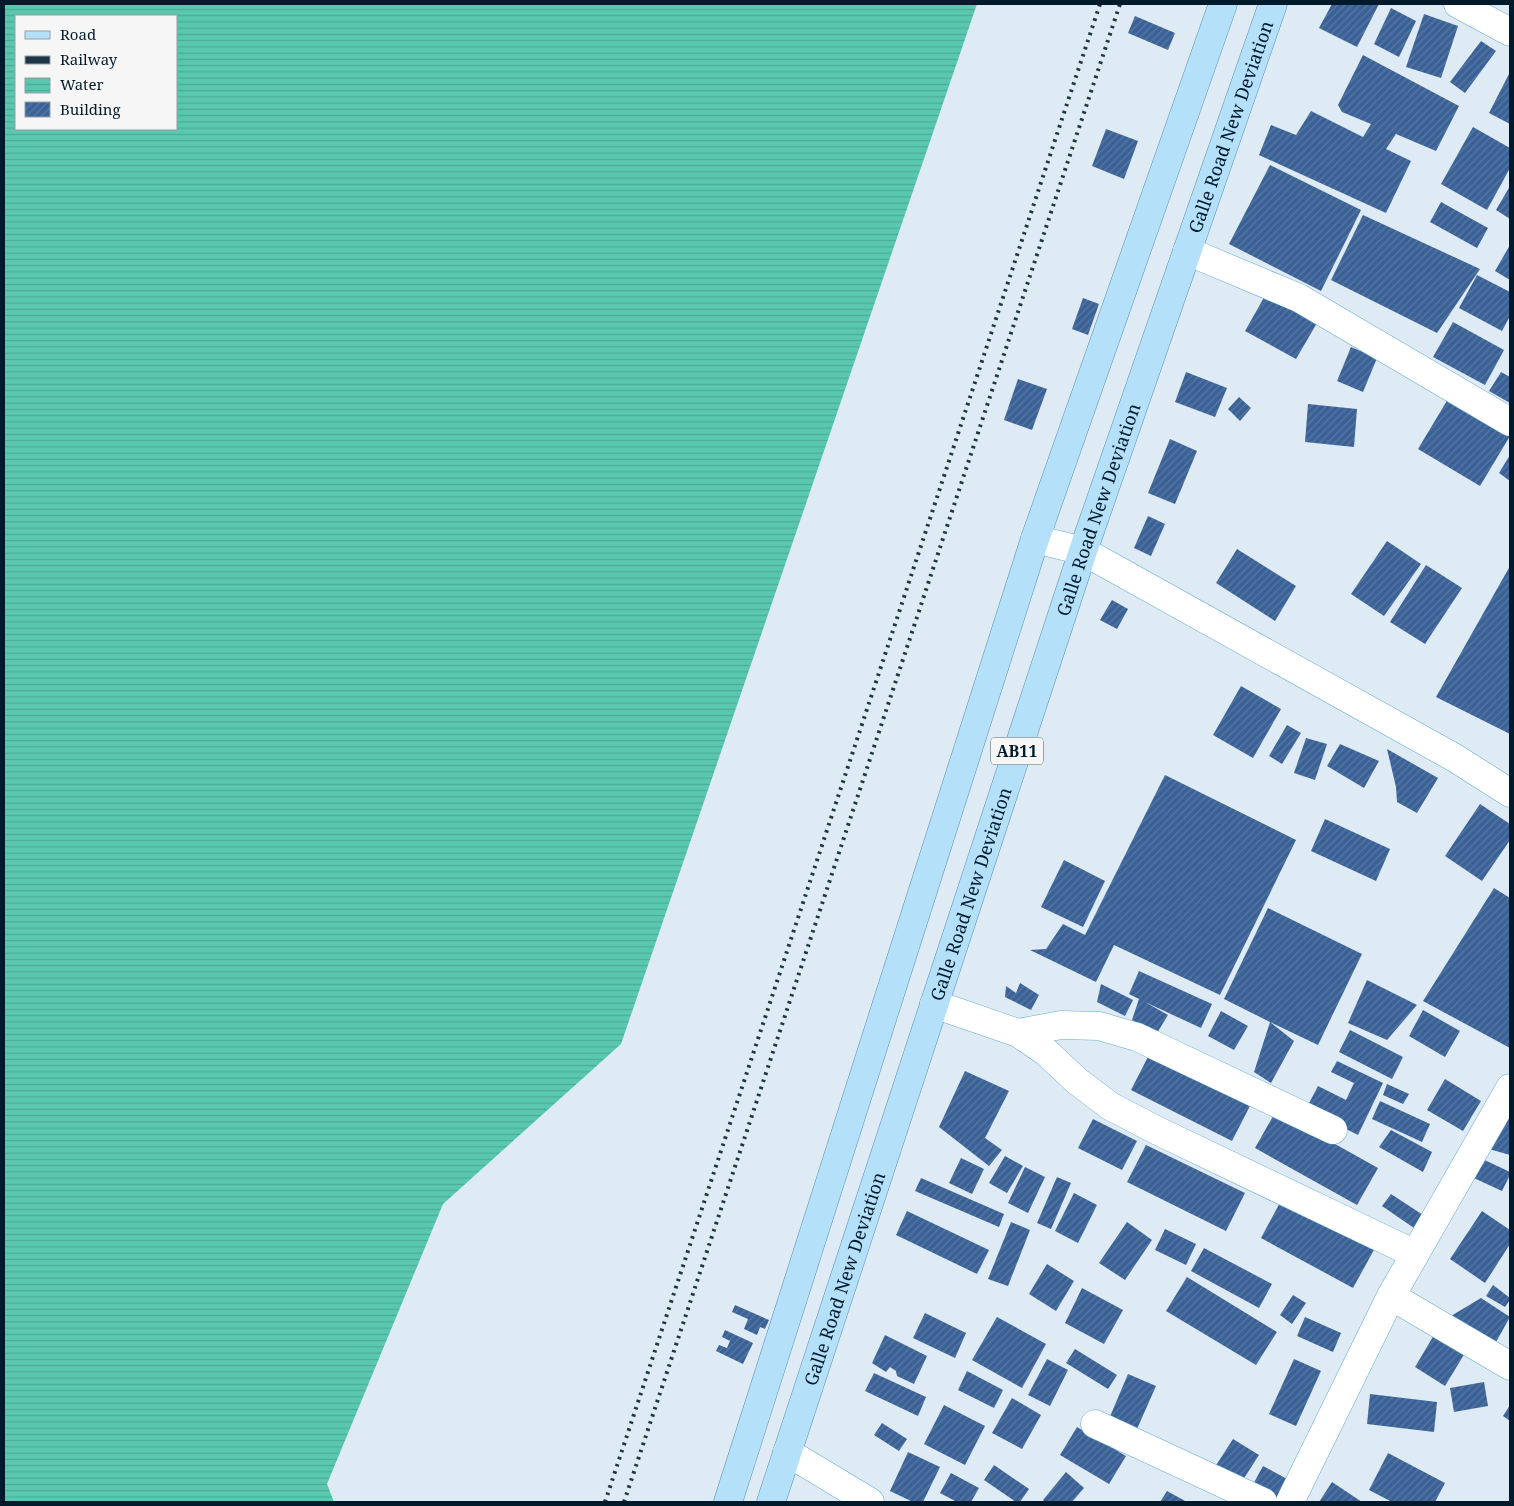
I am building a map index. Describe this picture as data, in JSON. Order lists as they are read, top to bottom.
{
  "streets": {
    "main road": ["Galle Road New Deviation", "AB11"]
  },
  "legend": [
    "Road",
    "Railway",
    "Water",
    "Building"
  ]
}
